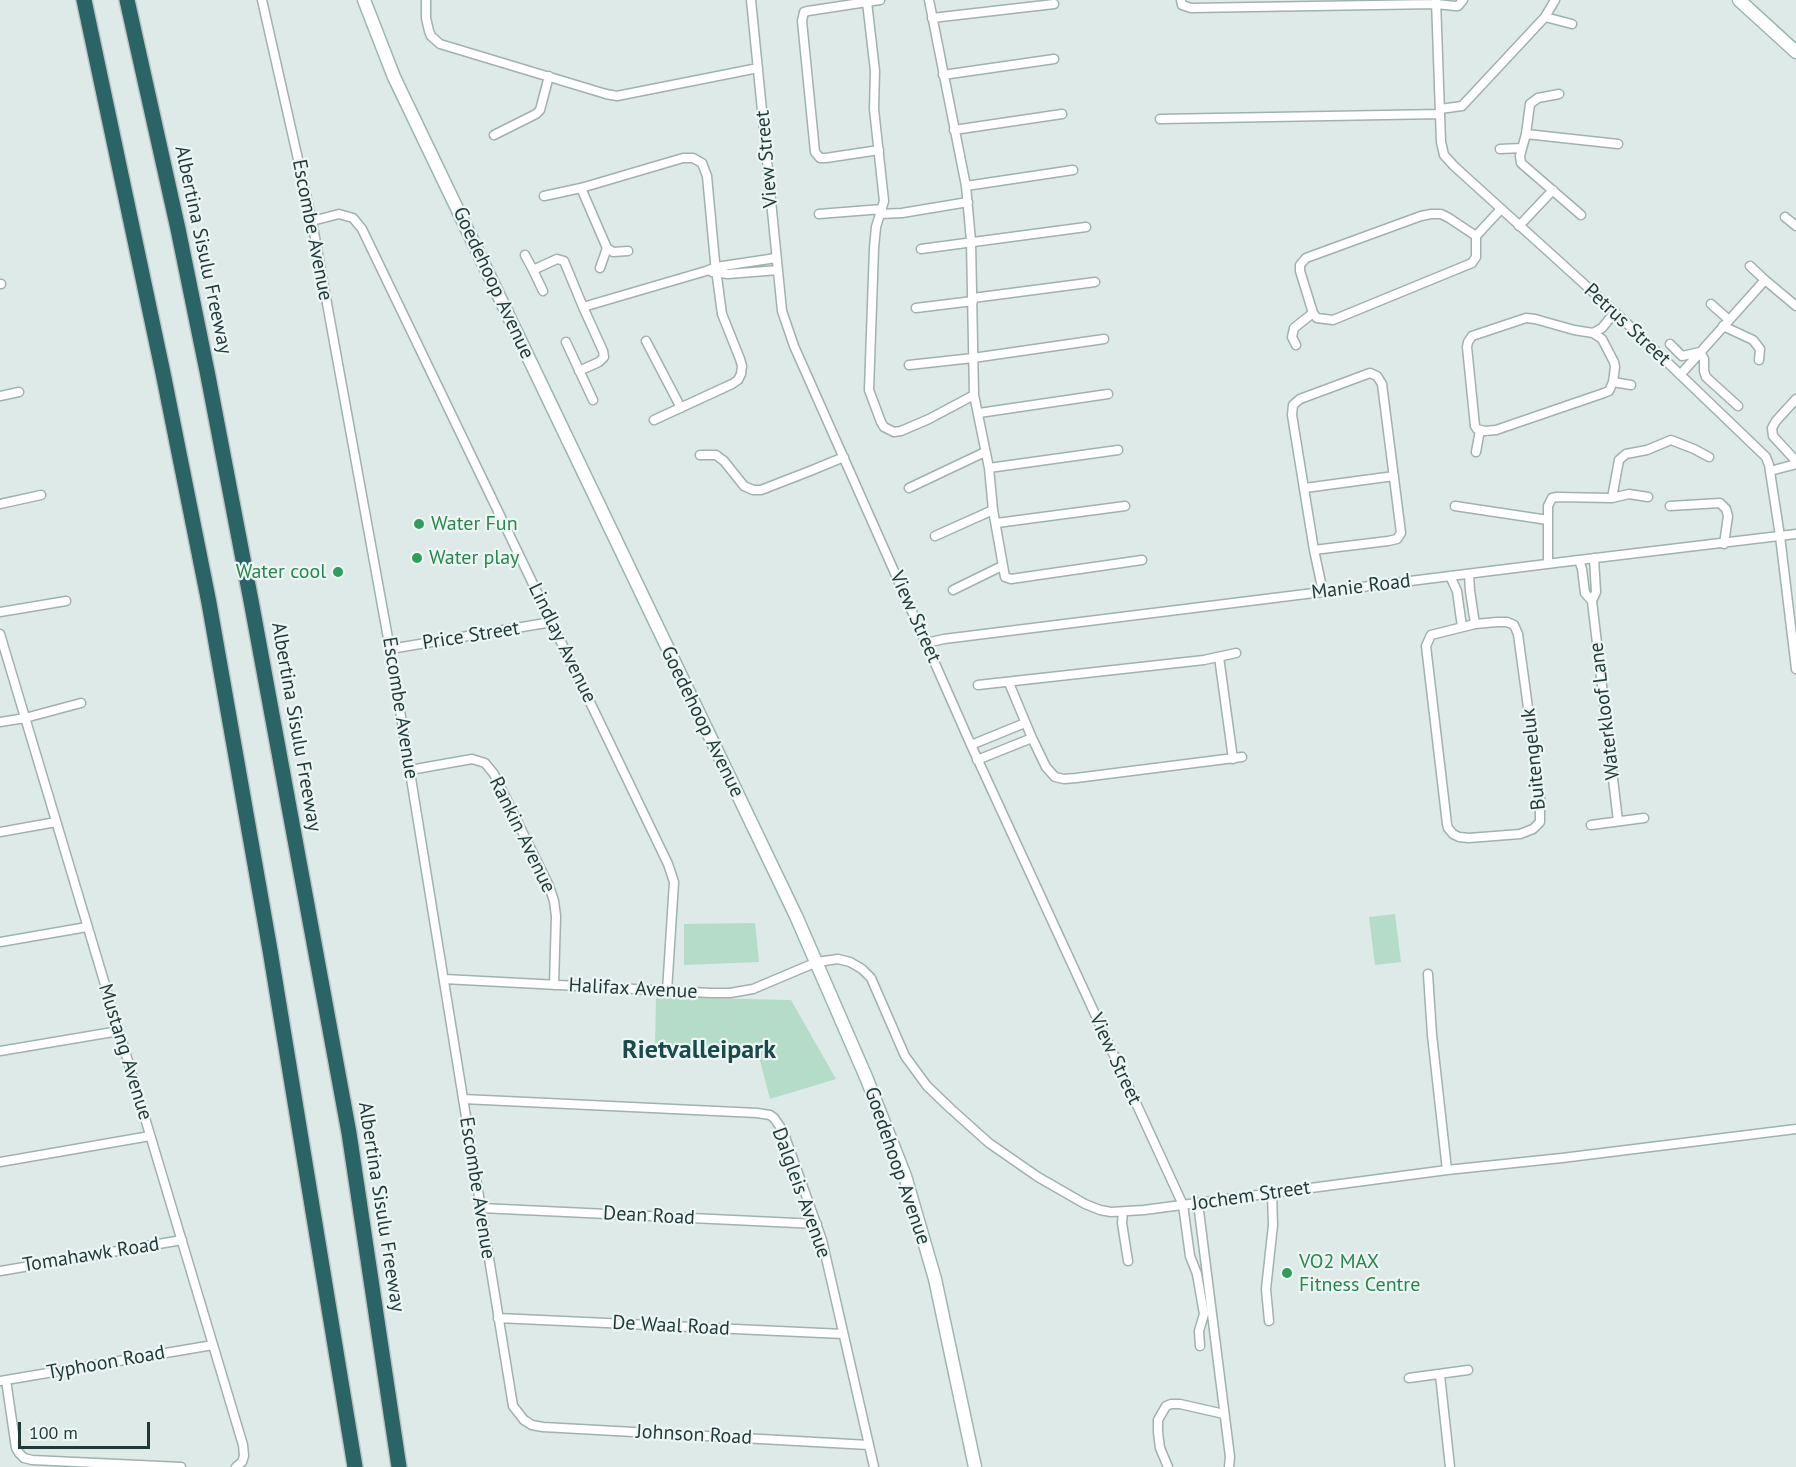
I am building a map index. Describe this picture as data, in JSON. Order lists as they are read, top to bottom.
{
  "streets": {
    "highway": ["Albertina Sisulu Freeway"],
    "main road": ["Goedehoop Avenue"],
    "street": [
      "View Street",
      "Escombe Avenue",
      "Petrus Street",
      "Manie Road",
      "Price Street",
      "Lindlay Avenue",
      "Waterkloof Lane",
      "Buitengeluk",
      "Rankin Avenue",
      "Halifax Avenue",
      "Mustang Avenue",
      "Dalgleis Avenue",
      "Jochem Street",
      "Dean Road",
      "Tomahawk Road",
      "De Waal Road",
      "Typhoon Road",
      "Johnson Road"
    ]
  },
  "crossings": [
    ["View Street", "Manie Road"],
    ["View Street", "Jochem Street"],
    ["Escombe Avenue", "Price Street"],
    ["Escombe Avenue", "Lindlay Avenue"],
    ["Escombe Avenue", "Rankin Avenue"],
    ["Escombe Avenue", "Halifax Avenue"],
    ["Escombe Avenue", "Dalgleis Avenue"],
    ["Escombe Avenue", "Dean Road"],
    ["Escombe Avenue", "De Waal Road"],
    ["Escombe Avenue", "Johnson Road"],
    ["Goedehoop Avenue", "Halifax Avenue"],
    ["Goedehoop Avenue", "Jochem Street"],
    ["Petrus Street", "Manie Road"],
    ["Manie Road", "Waterkloof Lane"],
    ["Price Street", "Lindlay Avenue"],
    ["Lindlay Avenue", "Halifax Avenue"],
    ["Rankin Avenue", "Halifax Avenue"],
    ["Halifax Avenue", "Jochem Street"],
    ["Mustang Avenue", "Tomahawk Road"],
    ["Mustang Avenue", "Typhoon Road"],
    ["Dalgleis Avenue", "Dean Road"],
    ["Dalgleis Avenue", "De Waal Road"],
    ["Dalgleis Avenue", "Johnson Road"]
  ],
  "districts": ["Rietvalleipark"],
  "places": [
    "Water Fun",
    "Water play",
    "Water cool",
    "VO2 MAX Fitness Centre"
  ],
  "scale_bar": "100 m"
}
